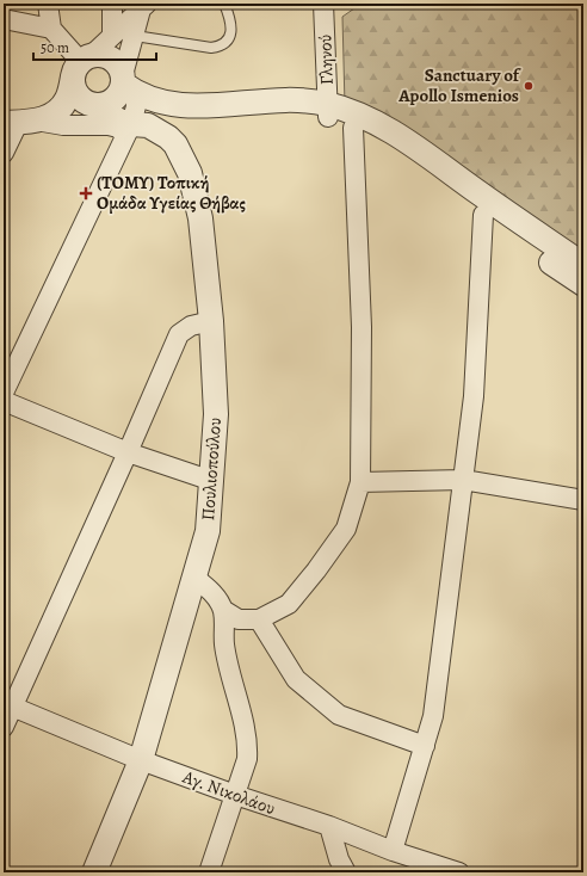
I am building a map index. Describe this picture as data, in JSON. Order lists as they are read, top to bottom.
{
  "streets": {
    "street": ["Γληνού", "Πουλιοπούλου", "Αγ. Νικολάου"]
  },
  "crossings": [
    ["Πουλιοπούλου", "Αγ. Νικολάου"]
  ],
  "places": {
    "other": ["Sanctuary of Apollo Ismenios"],
    "health": ["(ΤΟΜΥ) Τοπική Ομάδα Υγείας Θήβας"]
  },
  "scale_bar": "50 m"
}
